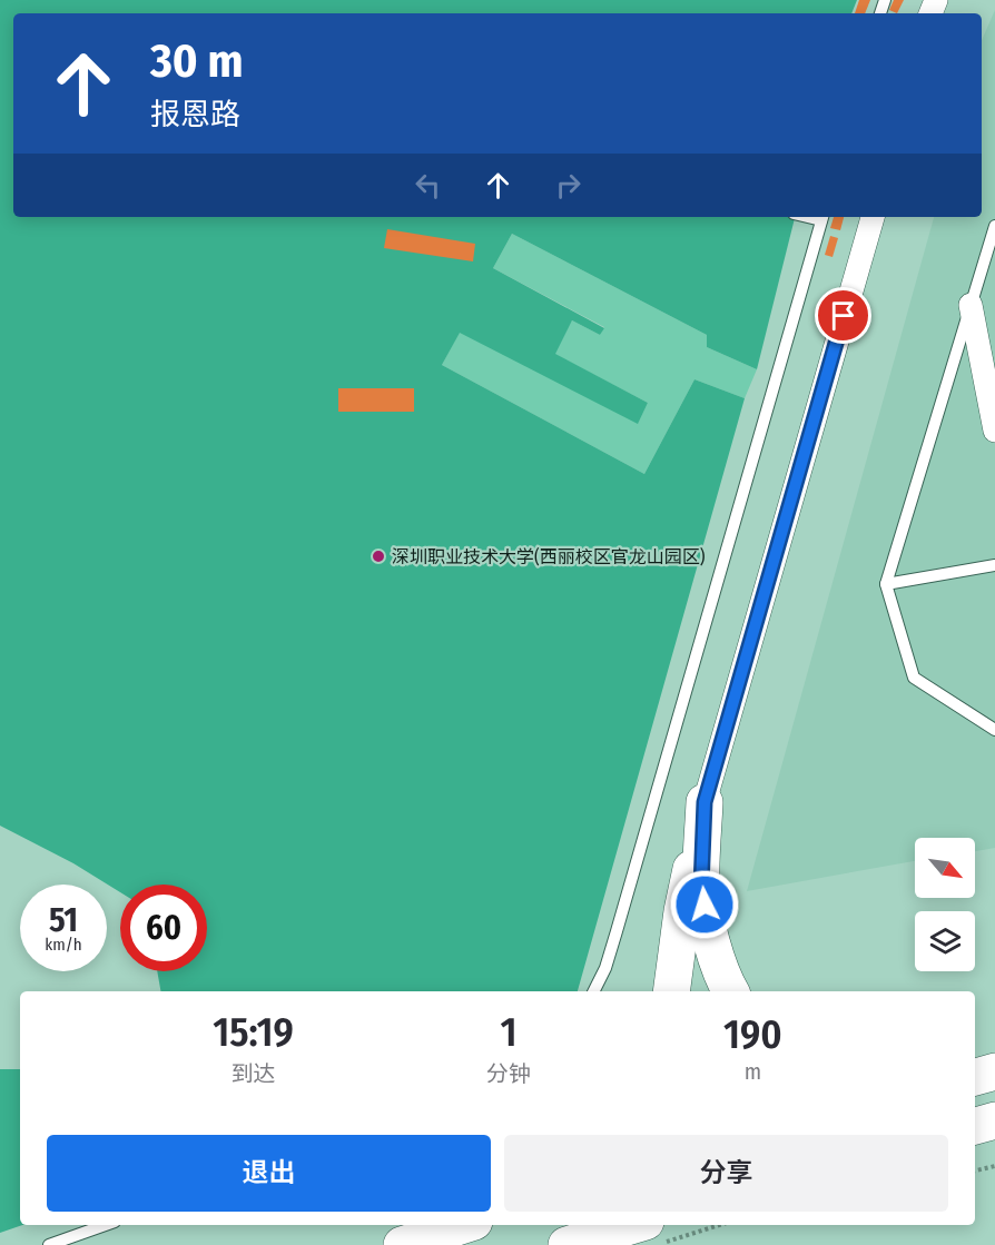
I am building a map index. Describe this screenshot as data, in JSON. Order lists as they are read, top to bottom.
{
  "places": ["深圳职业技术大学(西丽校区官龙山园区)"],
  "north": "bottom right",
  "page": {
    "turn": ["30 m", "报恩路"],
    "speed": "51 km/h",
    "limit": "60",
    "eta": [
      "15:19",
      "到达",
      "1",
      "分钟",
      "190",
      "m"
    ],
    "buttons": ["退出", "分享"]
  }
}
